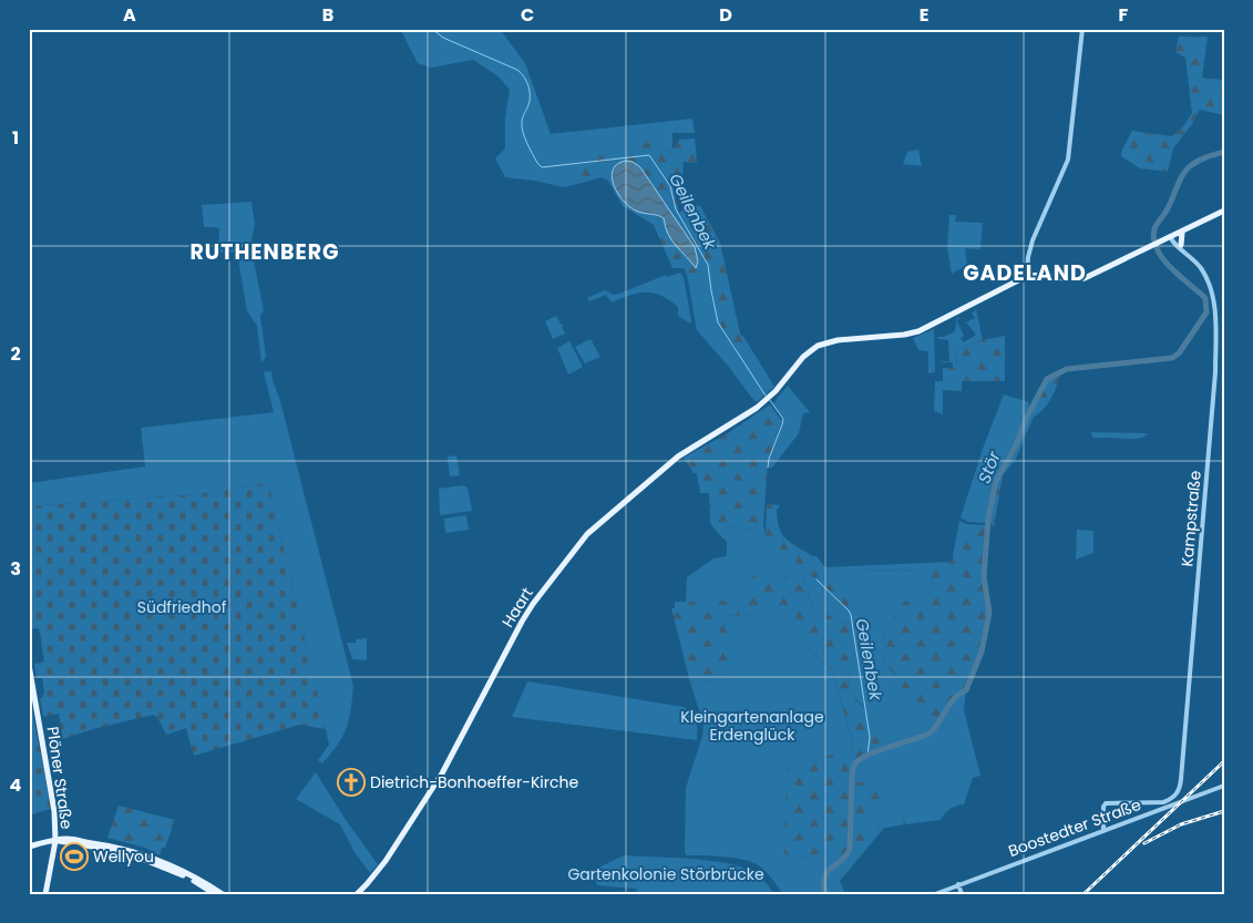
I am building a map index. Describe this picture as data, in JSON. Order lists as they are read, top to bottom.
{
  "streets": {
    "main road": ["Haart", "Plöner Straße"],
    "street": ["Kampstraße", "Boostedter Straße"]
  },
  "crossings": [
    ["Kampstraße", "Boostedter Straße"]
  ],
  "districts": ["RUTHENBERG", "GADELAND"],
  "water": ["Geilenbek", "Stör"],
  "parks": ["Südfriedhof", "Kleingartenanlage Erdenglück", "Gartenkolonie Störbrücke"],
  "places": {
    "church": ["Dietrich-Bonhoeffer-Kirche"],
    "sports": ["Wellyou"]
  },
  "grid": {
    "columns": [
      "A",
      "B",
      "C",
      "D",
      "E",
      "F"
    ],
    "rows": [
      "1",
      "2",
      "3",
      "4"
    ]
  }
}
